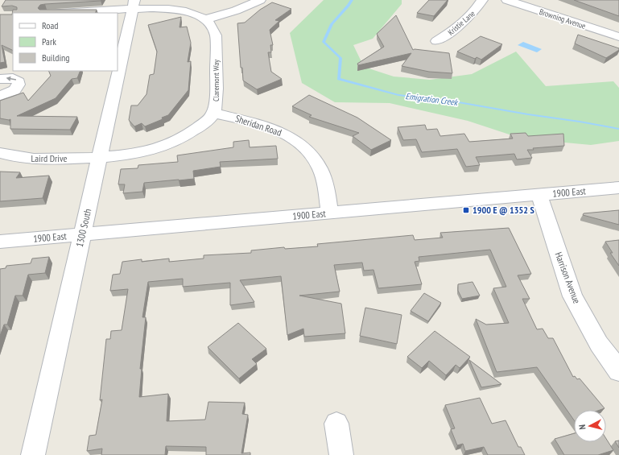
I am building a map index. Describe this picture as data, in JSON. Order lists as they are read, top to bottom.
{
  "streets": {
    "street": [
      "Browning Avenue",
      "Kristie Lane",
      "Claremont Way",
      "Sheridan Road",
      "Laird Drive",
      "1900 East",
      "1300 South",
      "Harrison Avenue"
    ]
  },
  "crossings": [
    ["Claremont Way", "Sheridan Road"],
    ["Claremont Way", "Laird Drive"],
    ["Claremont Way", "1300 South"],
    ["Sheridan Road", "1900 East"],
    ["Laird Drive", "1300 South"],
    ["1900 East", "1300 South"],
    ["1900 East", "Harrison Avenue"]
  ],
  "water": ["Emigration Creek"],
  "places": {
    "transit": ["1900 E @ 1352 S"]
  },
  "legend": ["Road", "Park", "Building"],
  "north": "left"
}
